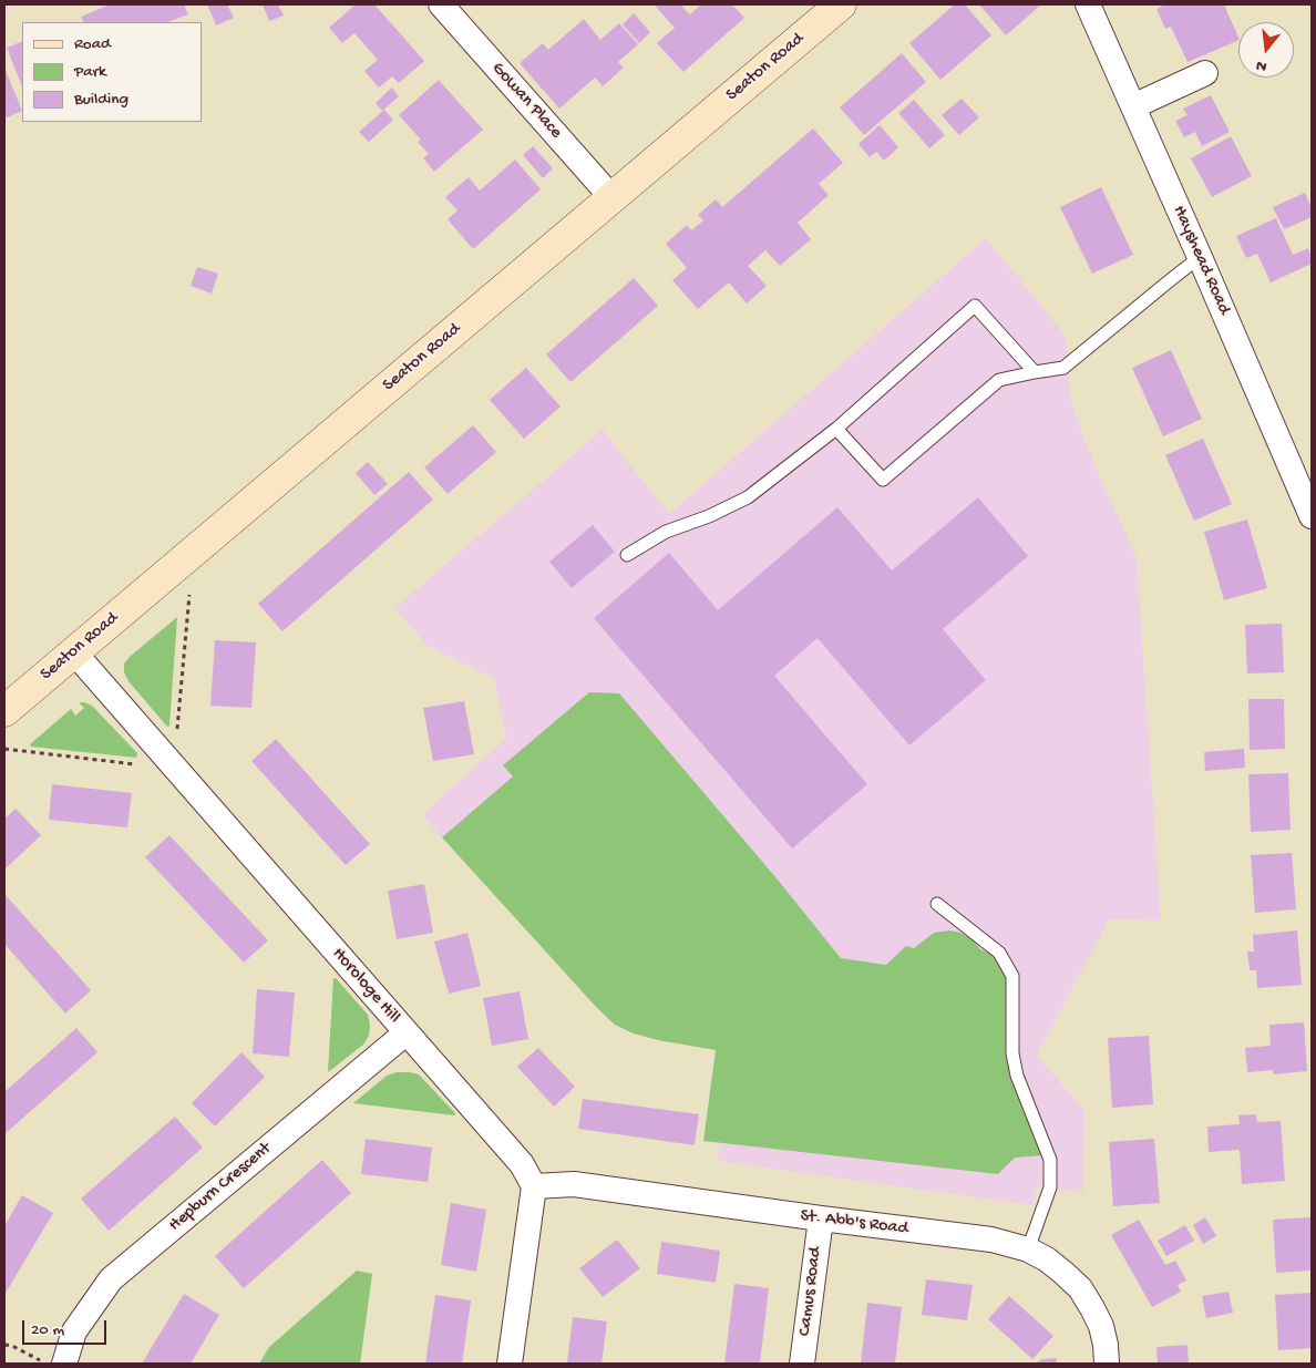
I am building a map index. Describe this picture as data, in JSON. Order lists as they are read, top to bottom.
{
  "streets": {
    "street": [
      "Seaton Road",
      "Gowan Place",
      "Hayshead Road",
      "Horologe Hill",
      "Hepburn Crescent",
      "St. Abb's Road",
      "Camus Road"
    ]
  },
  "crossings": [
    ["Seaton Road", "Gowan Place"],
    ["Seaton Road", "Horologe Hill"],
    ["Horologe Hill", "Hepburn Crescent"],
    ["Horologe Hill", "St. Abb's Road"],
    ["St. Abb's Road", "Camus Road"]
  ],
  "legend": ["Road", "Park", "Building"],
  "scale_bar": "20 m",
  "north": "bottom"
}
